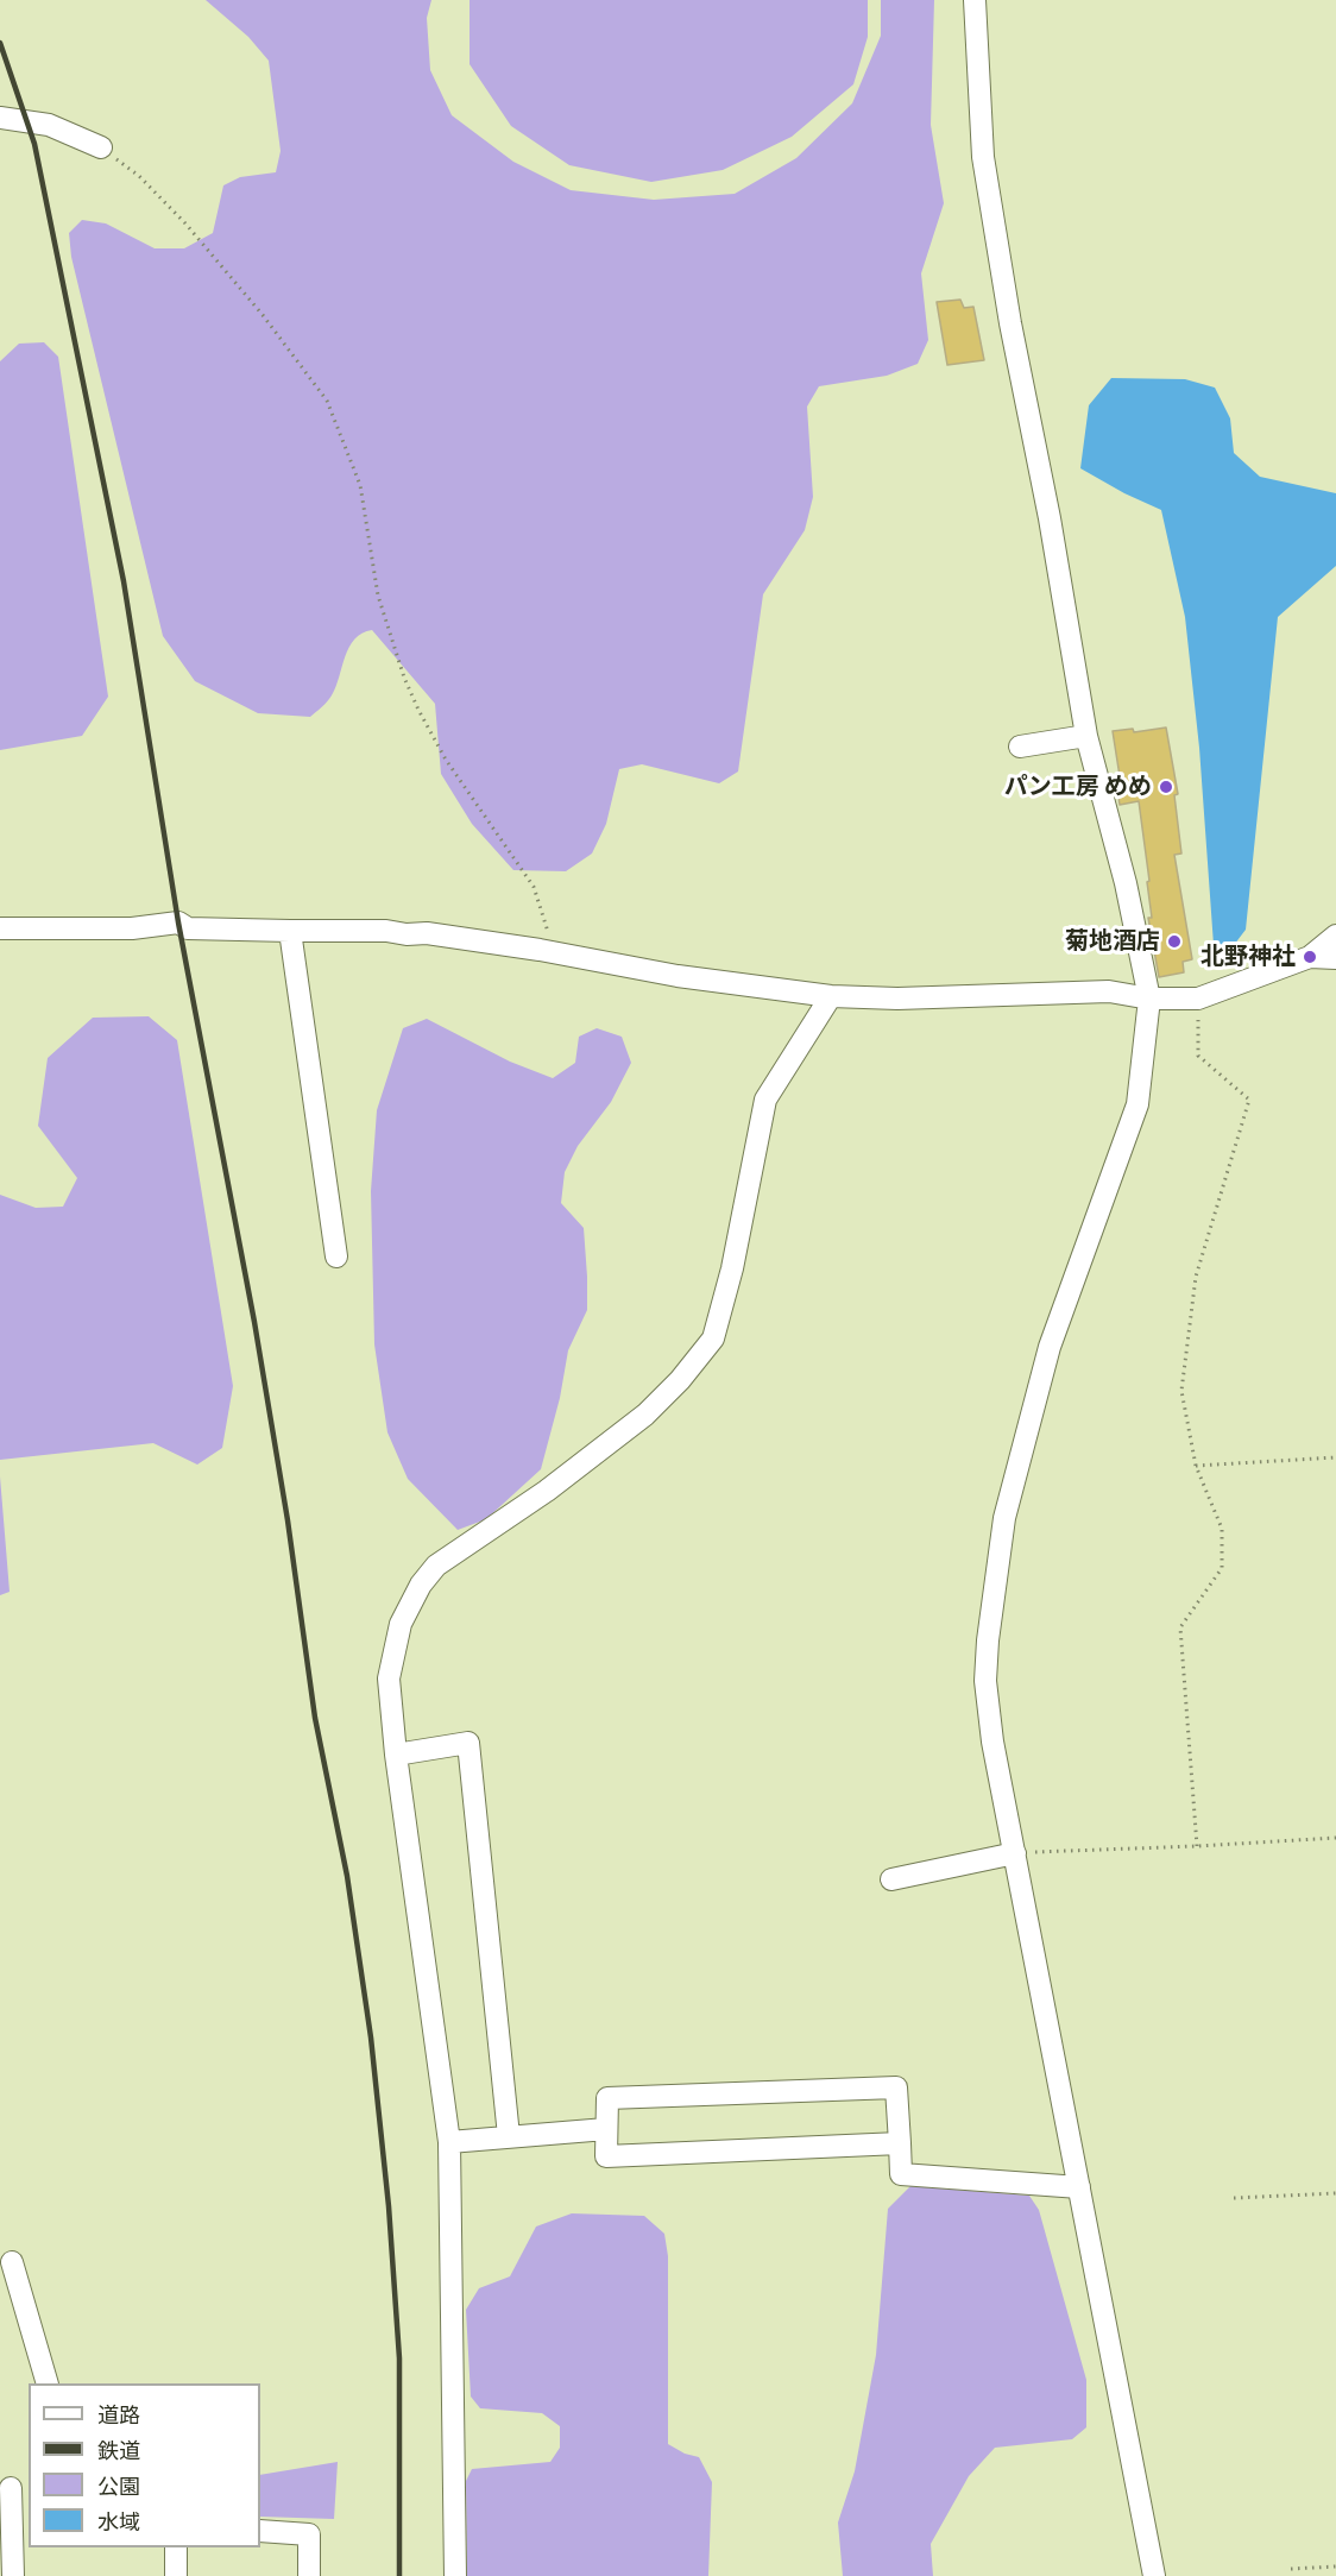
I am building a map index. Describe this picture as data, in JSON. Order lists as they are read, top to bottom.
{
  "places": ["パン工房 めめ", "菊地酒店", "北野神社"],
  "legend": [
    "道路",
    "鉄道",
    "公園",
    "水域"
  ]
}
